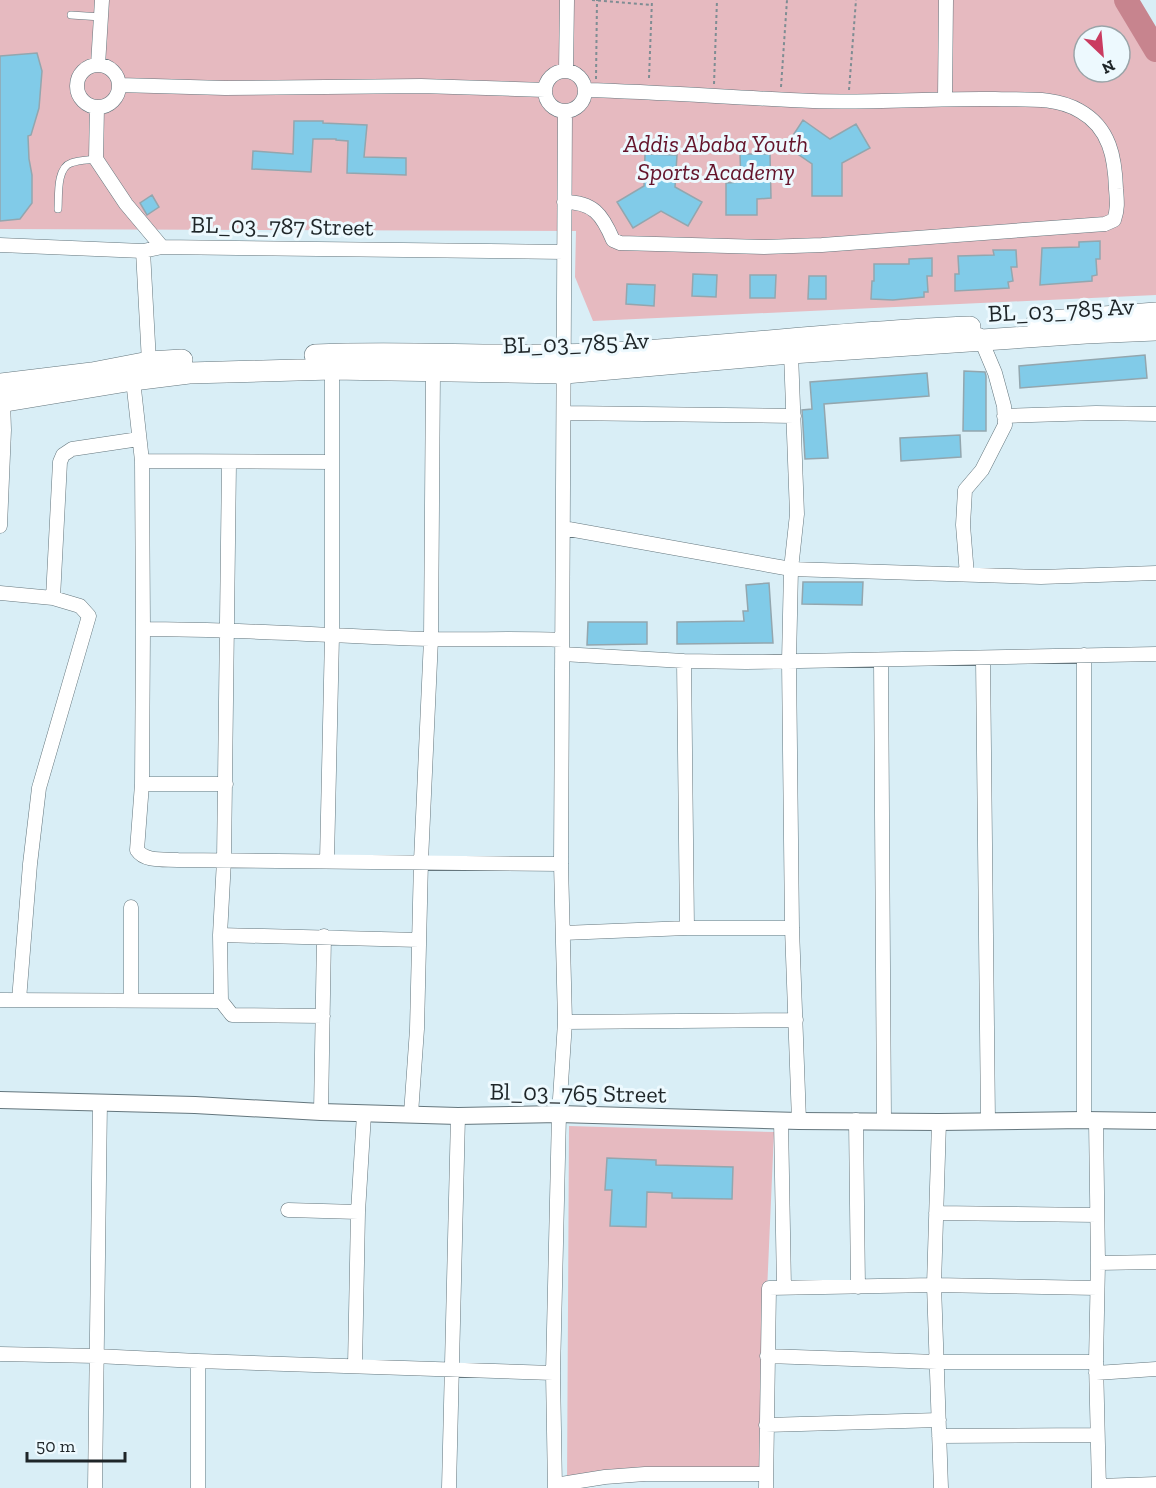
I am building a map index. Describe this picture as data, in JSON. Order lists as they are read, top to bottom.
{
  "streets": {
    "main road": ["BL_03_785 Av"],
    "street": ["BL_03_787 Street", "Bl_03_765 Street"]
  },
  "parks": ["Addis Ababa Youth Sports Academy"],
  "scale_bar": "50 m",
  "north": "bottom right"
}
